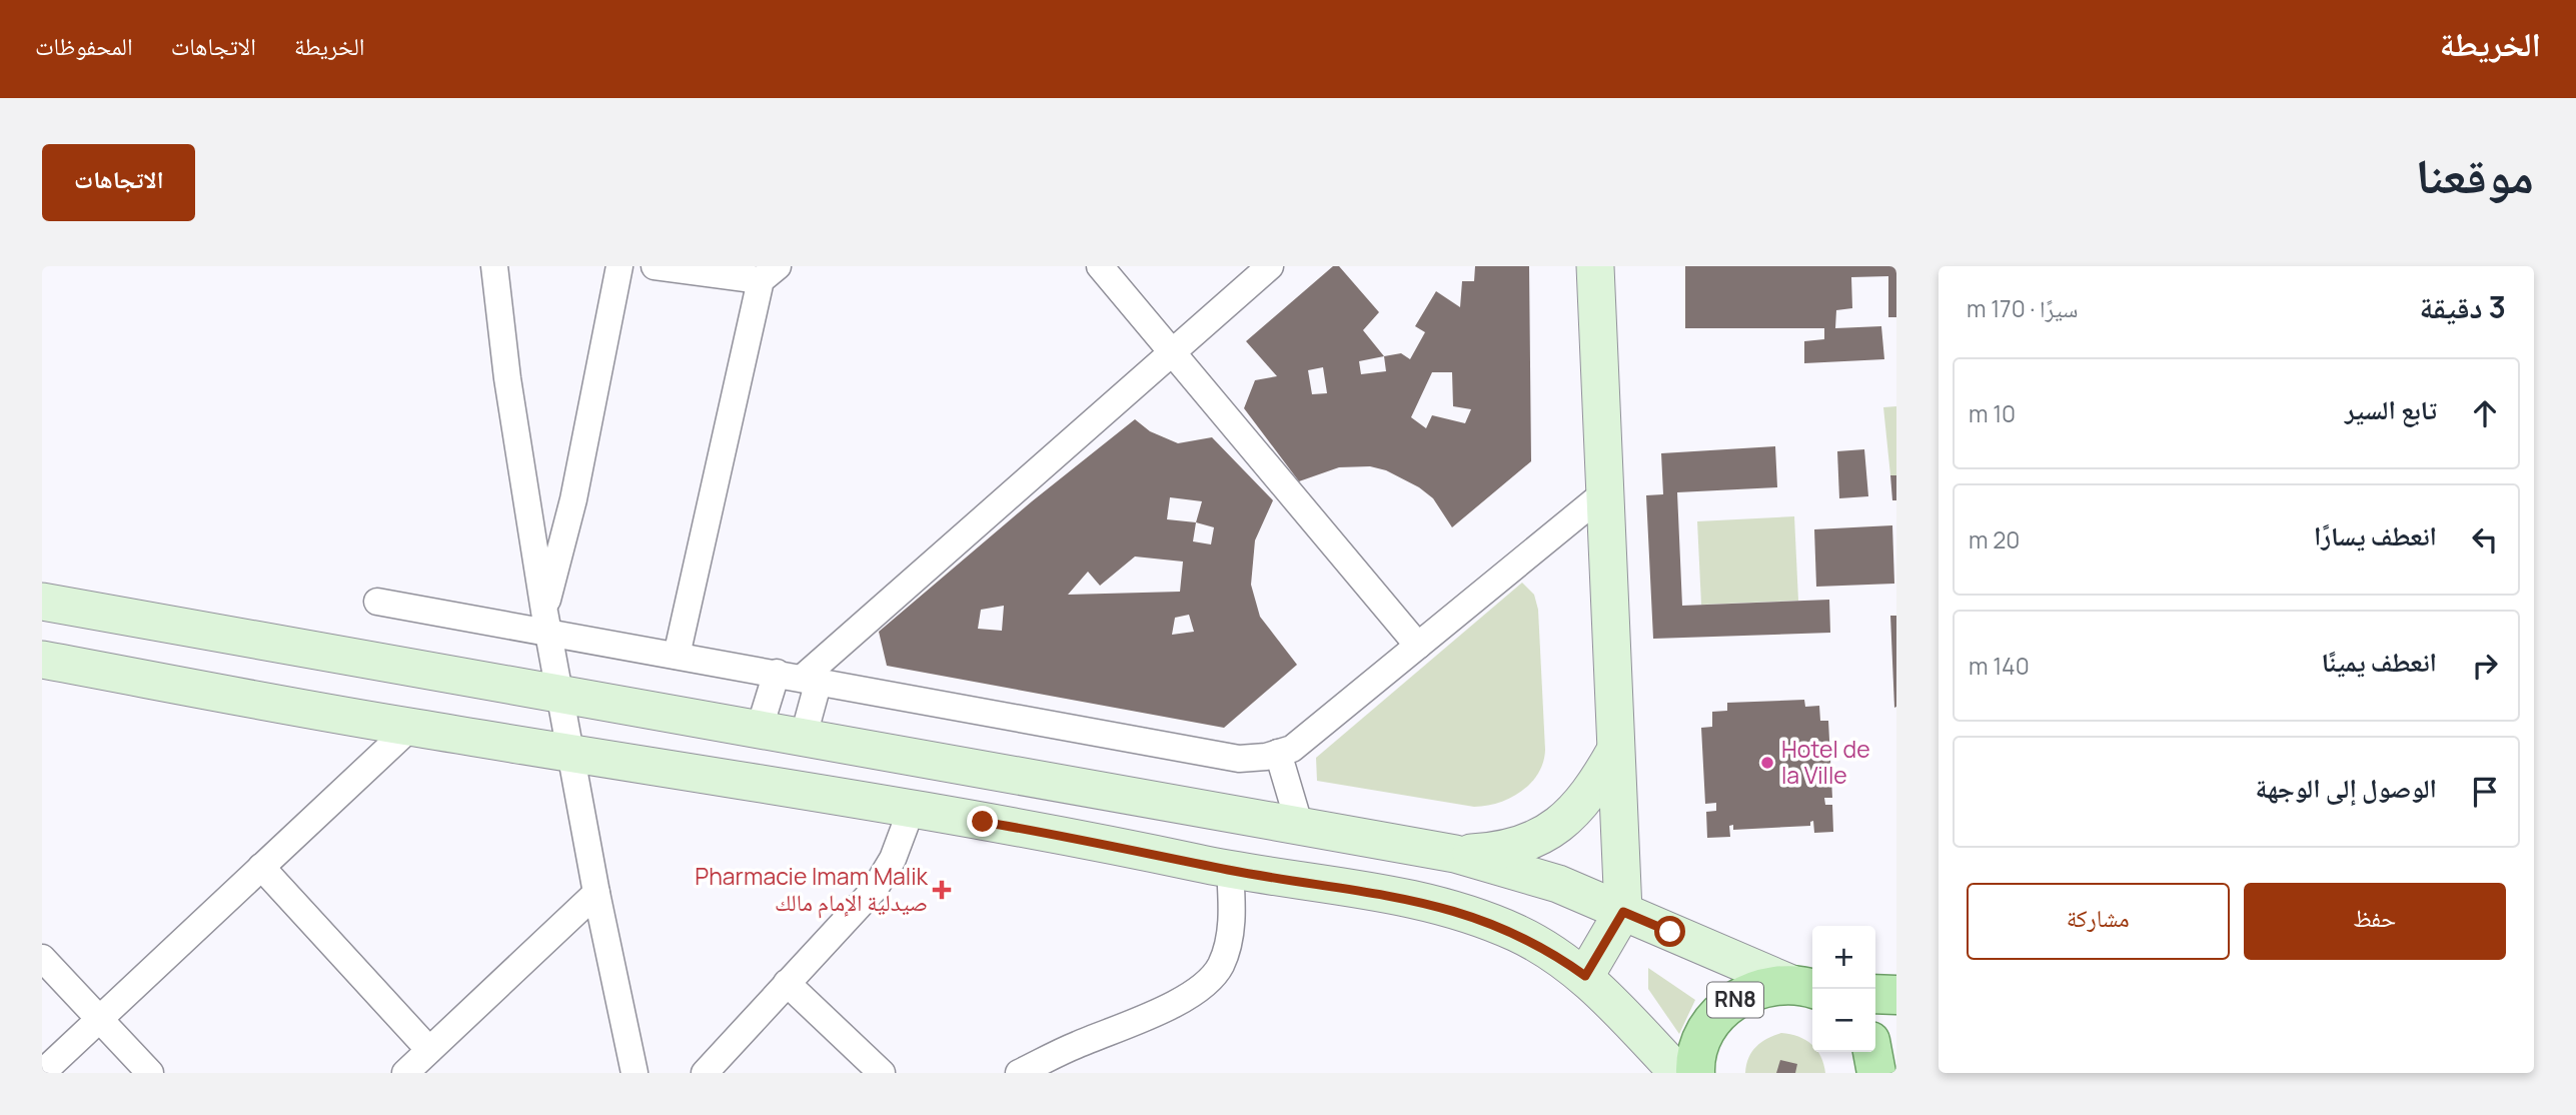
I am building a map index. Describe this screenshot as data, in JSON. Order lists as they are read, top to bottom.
{
  "streets": {
    "main road": ["RN8"]
  },
  "places": {
    "other": ["Hotel de la Ville"],
    "health": ["Pharmacie Imam Malik صيدلية الإمام مالك"]
  },
  "page": {
    "header": "الخريطة",
    "nav": ["الخريطة", "الاتجاهات", "المحفوظات"],
    "title": "موقعنا",
    "buttons": [
      "الاتجاهات",
      ["حفظ", "مشاركة"]
    ],
    "heading": ["3 دقيقة", "سيرًا · 170 m"],
    "list": [
      ["تابع السير", "10 m"],
      ["انعطف يسارًا", "20 m"],
      ["انعطف يمينًا", "140 m"],
      "الوصول إلى الوجهة"
    ],
    "map_buttons": ["+", "−"]
  }
}
